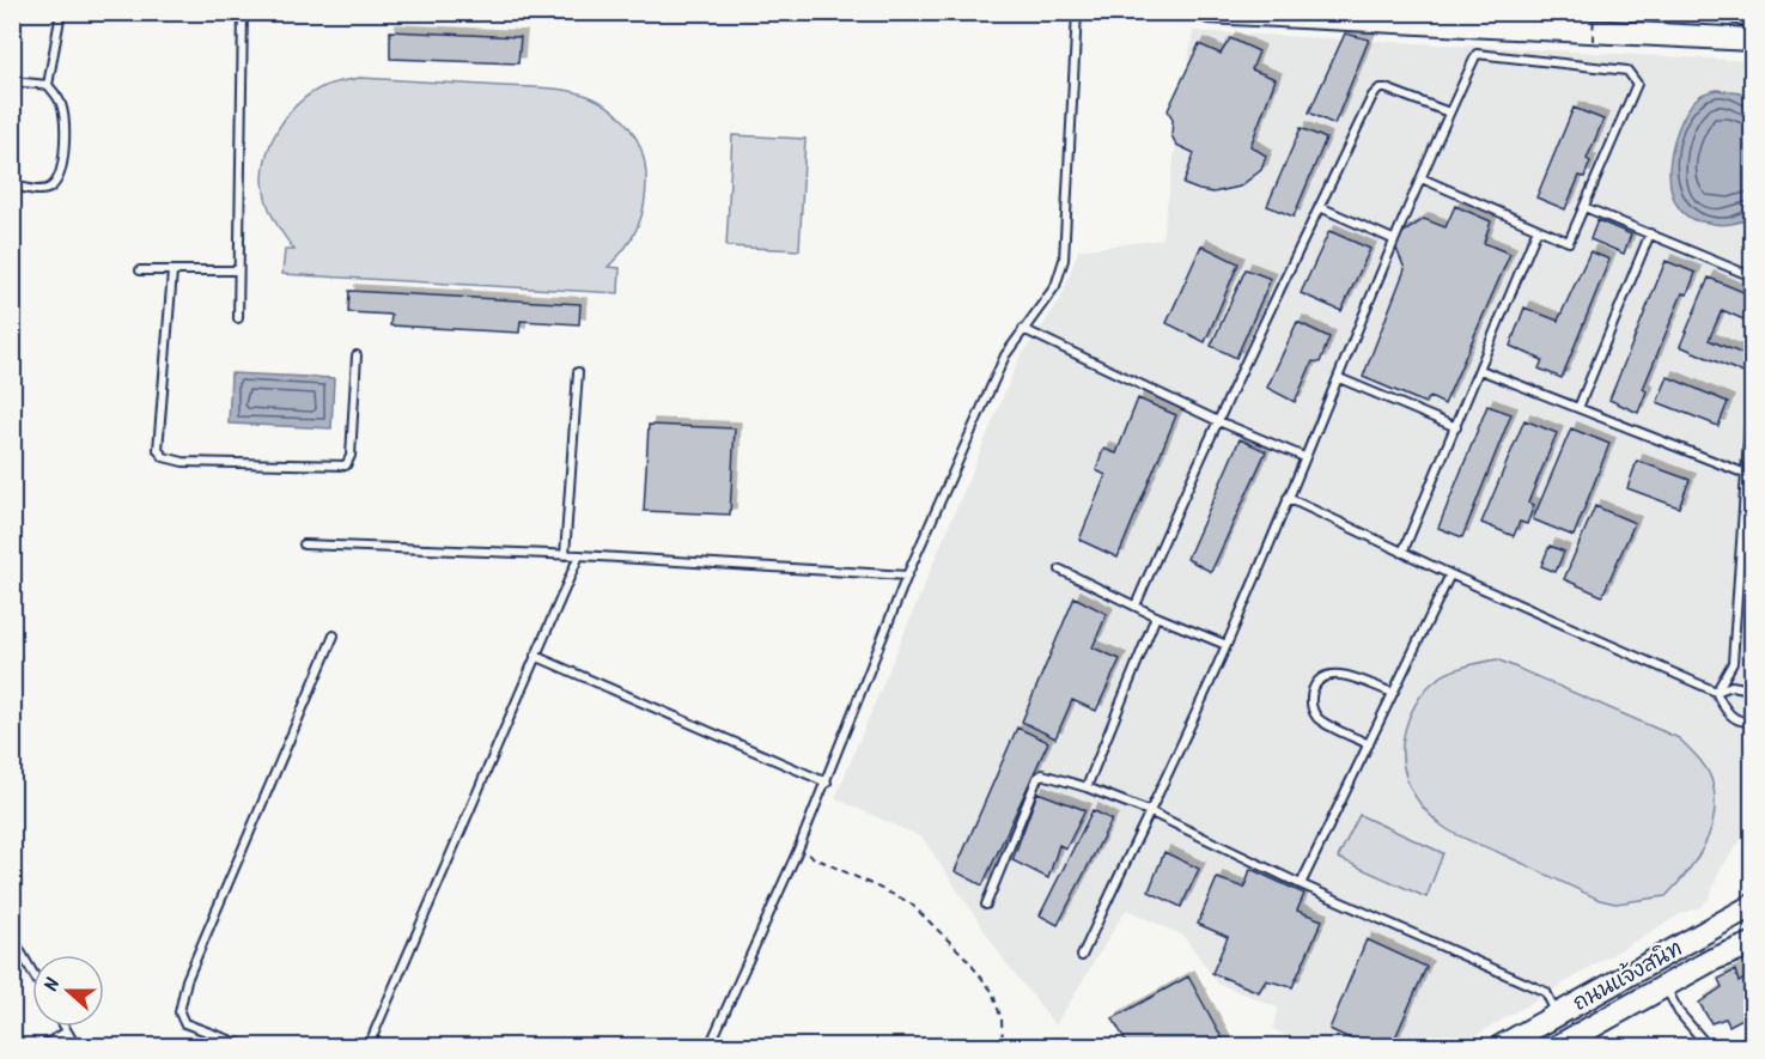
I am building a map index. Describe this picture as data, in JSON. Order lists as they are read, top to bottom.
{
  "streets": {
    "main road": ["ถนนแจ้งสนิท"]
  },
  "north": "left"
}
